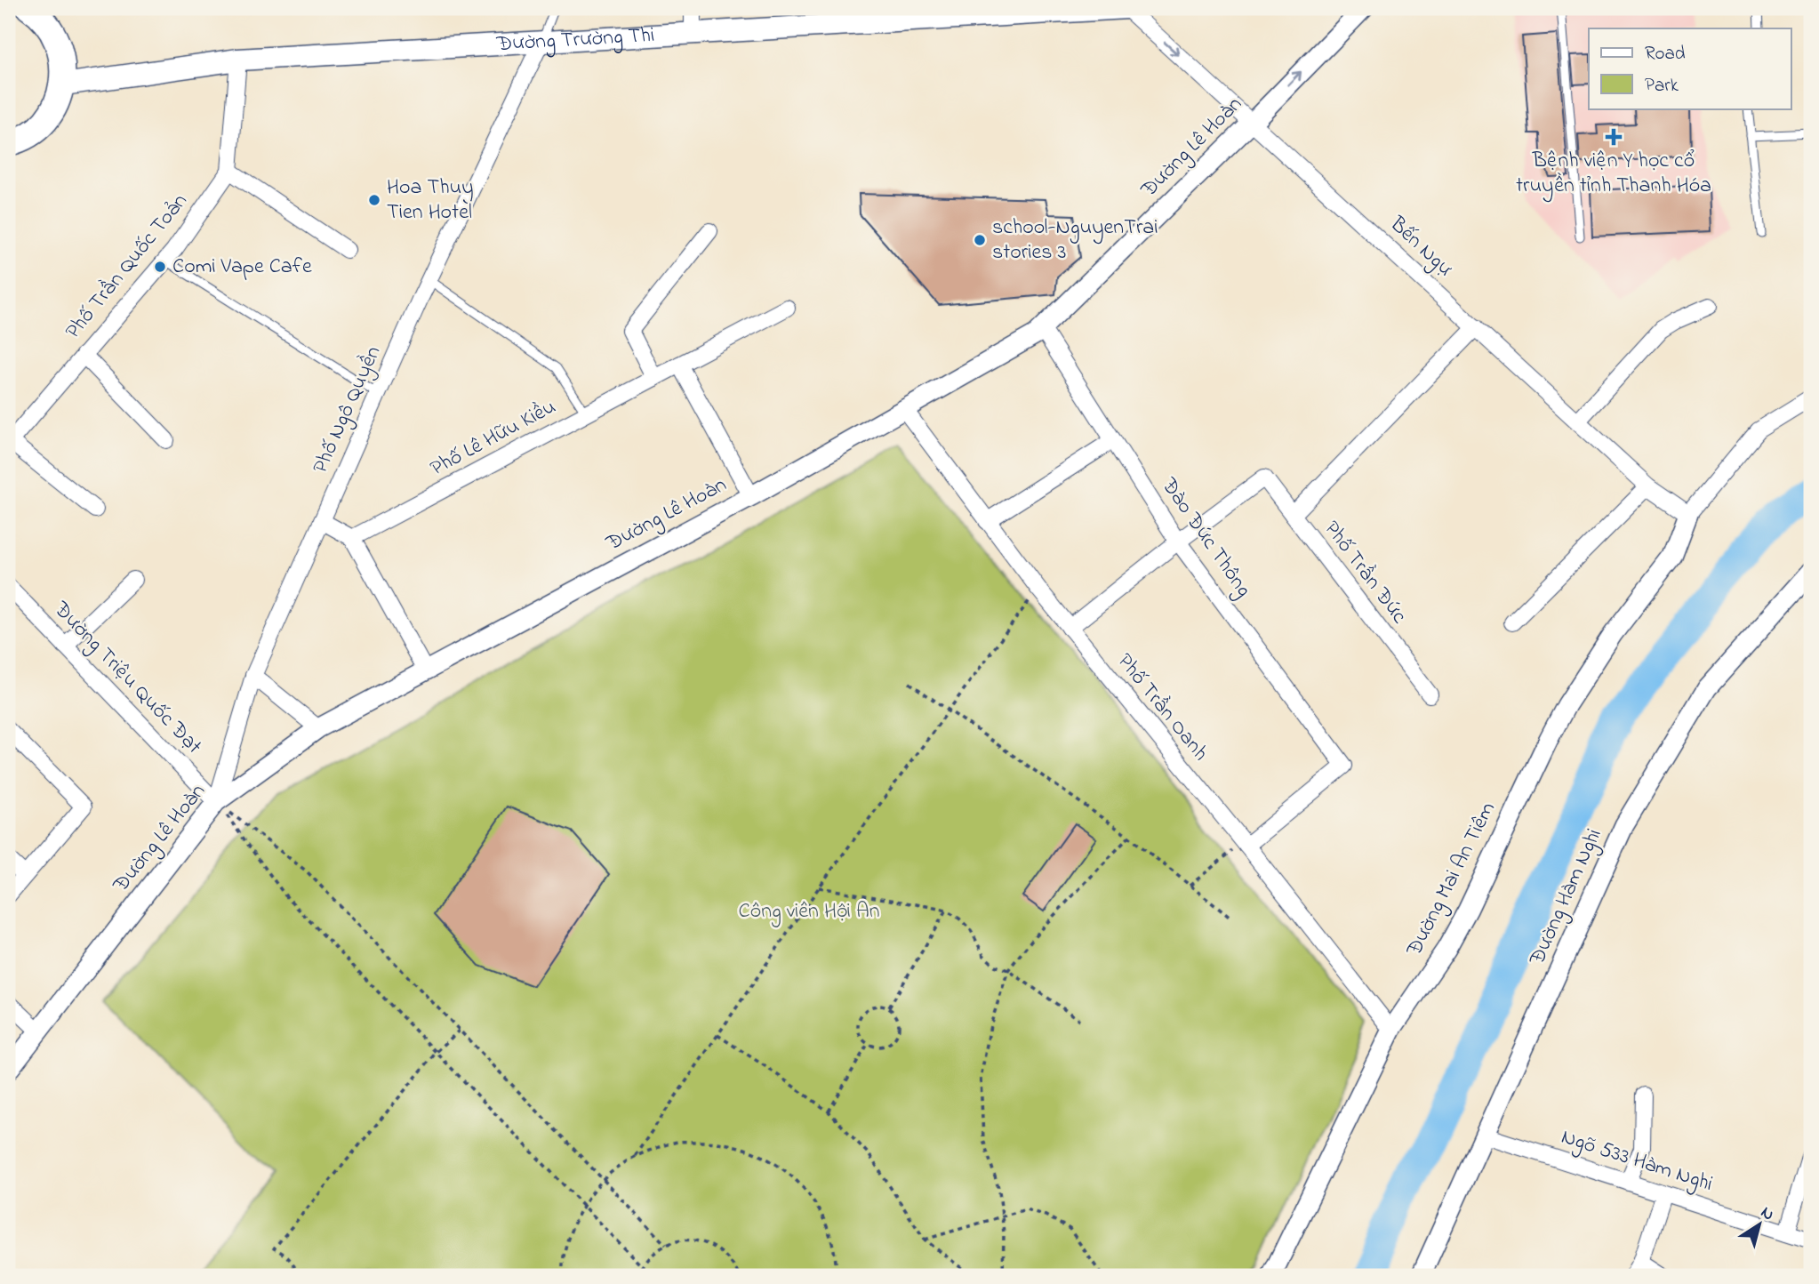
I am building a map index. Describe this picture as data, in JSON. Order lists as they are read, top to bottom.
{
  "streets": {
    "main road": ["Đường Trường Thi"],
    "street": [
      "Đường Lê Hoàn",
      "Bến Ngự",
      "Phố Trần Quốc Toản",
      "Phố Ngô Quyền",
      "Phố Lê Hữu Kiều",
      "Đào Đức Thông",
      "Phố Trần Đức",
      "Đường Triệu Quốc Đạt",
      "Phố Trần Oanh",
      "Đường Mai An Tiêm",
      "Đường Hàm Nghi",
      "Ngõ 533 Hàm Nghi"
    ]
  },
  "crossings": [
    ["Đường Trường Thi", "Bến Ngự"],
    ["Đường Trường Thi", "Phố Ngô Quyền"],
    ["Đường Lê Hoàn", "Bến Ngự"],
    ["Đường Lê Hoàn", "Phố Ngô Quyền"],
    ["Đường Lê Hoàn", "Đào Đức Thông"],
    ["Đường Lê Hoàn", "Đường Triệu Quốc Đạt"],
    ["Đường Lê Hoàn", "Phố Trần Oanh"],
    ["Bến Ngự", "Đường Mai An Tiêm"],
    ["Phố Ngô Quyền", "Đường Triệu Quốc Đạt"],
    ["Đào Đức Thông", "Phố Trần Đức"],
    ["Đào Đức Thông", "Phố Trần Oanh"],
    ["Phố Trần Oanh", "Đường Mai An Tiêm"],
    ["Đường Hàm Nghi", "Ngõ 533 Hàm Nghi"]
  ],
  "parks": ["Công viên Hội An"],
  "places": {
    "health": ["Bệnh viện Y học cổ truyền tỉnh Thanh Hóa"],
    "other": ["Hoa Thuy Tien Hotel", "school-NguyenTrai stories 3", "Comi Vape Cafe"]
  },
  "legend": ["Road", "Park"],
  "north": "top right"
}
